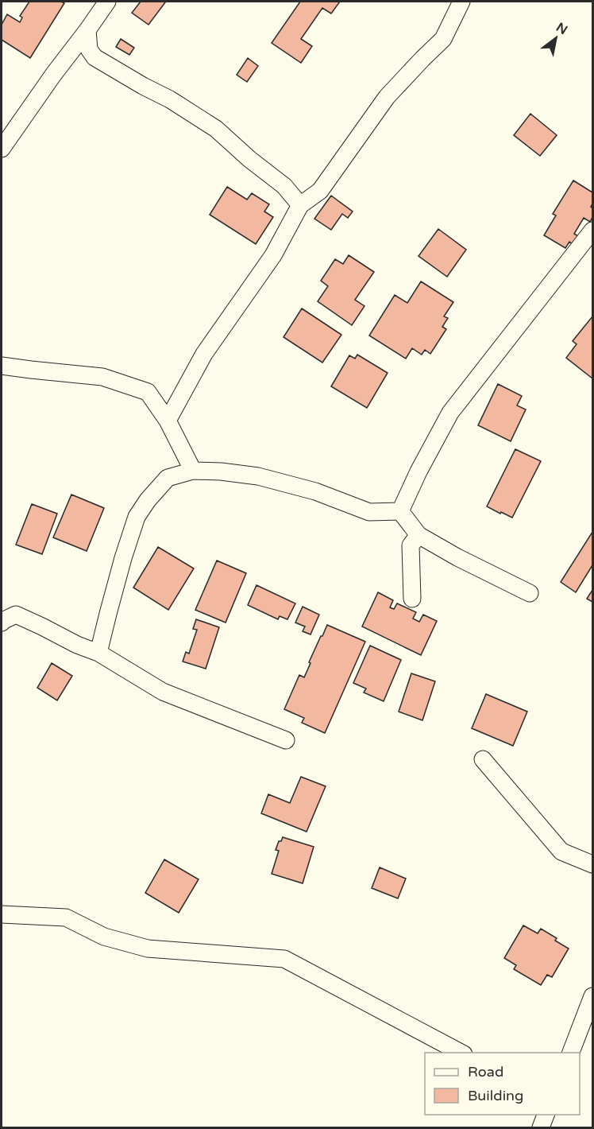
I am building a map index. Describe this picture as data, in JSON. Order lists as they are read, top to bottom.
{
  "legend": ["Road", "Building"],
  "north": "top right"
}
